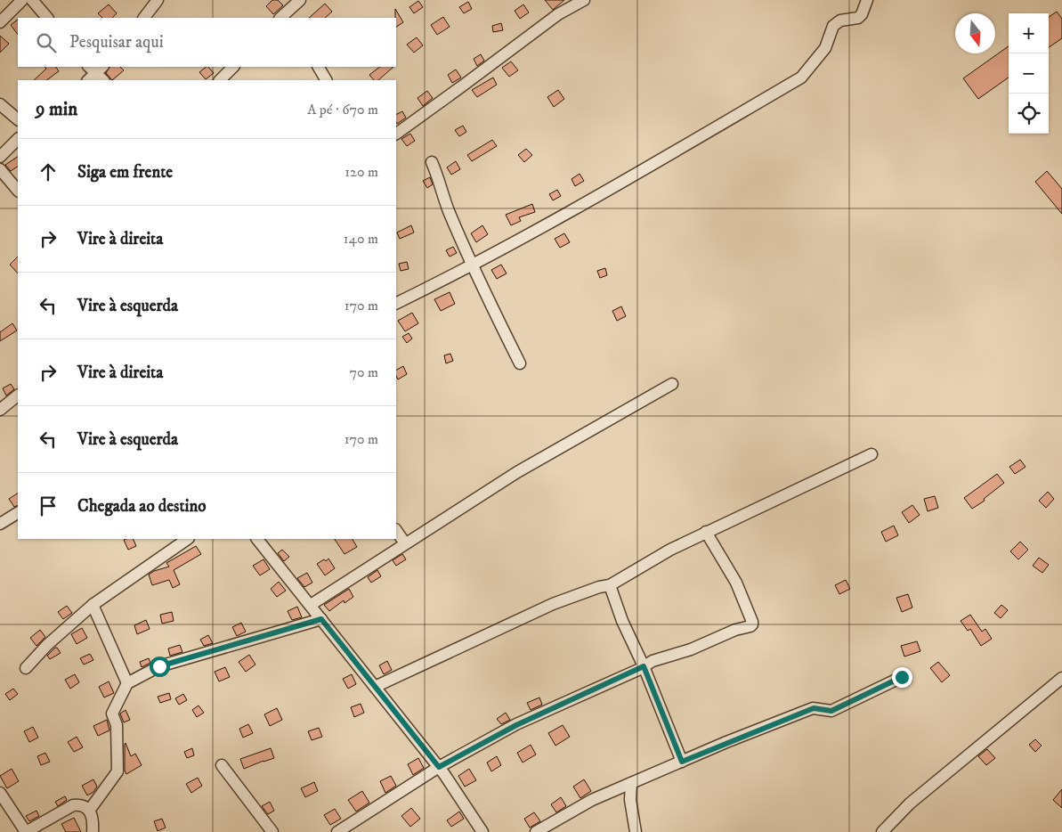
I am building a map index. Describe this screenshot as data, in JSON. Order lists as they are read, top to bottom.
{
  "north": "bottom",
  "page": {
    "map_buttons": ["+", "−"],
    "search": "Pesquisar aqui",
    "heading": ["9 min", "A pé · 670 m"],
    "list": [
      ["Siga em frente", "120 m"],
      ["Vire à direita", "140 m"],
      ["Vire à esquerda", "170 m"],
      ["Vire à direita", "70 m"],
      ["Vire à esquerda", "170 m"],
      "Chegada ao destino"
    ]
  }
}
